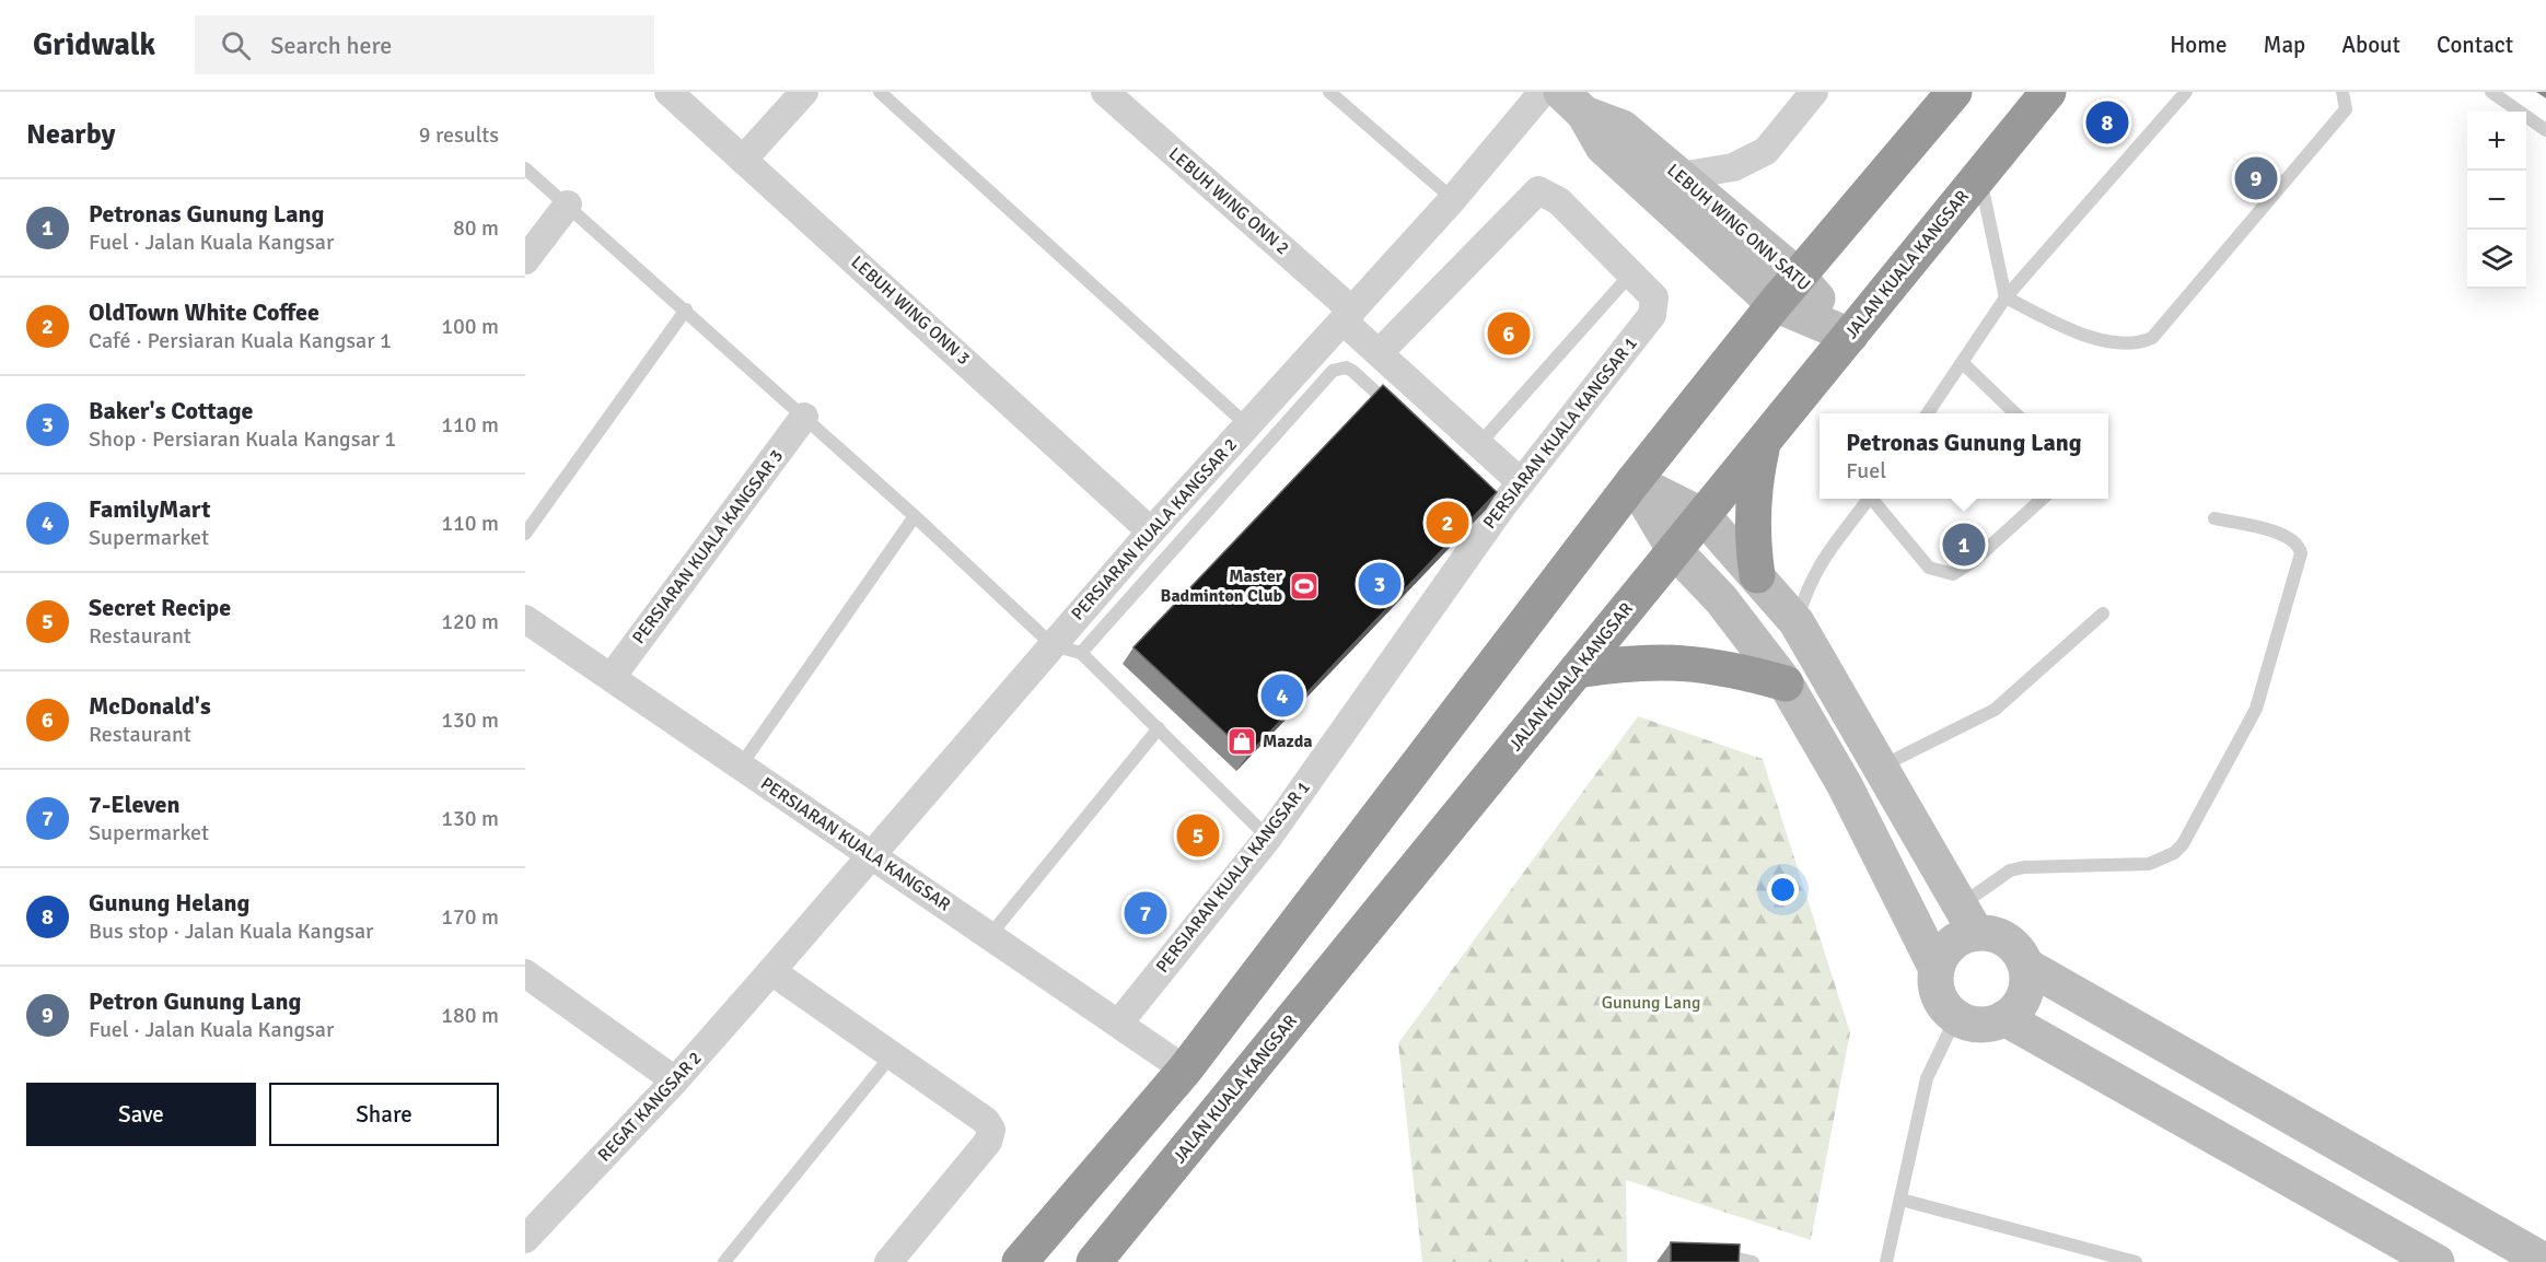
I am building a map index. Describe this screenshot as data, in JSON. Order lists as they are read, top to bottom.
{
  "streets": {
    "highway": ["JALAN KUALA KANGSAR"],
    "street": [
      "LEBUH WING ONN 2",
      "LEBUH WING ONN SATU",
      "LEBUH WING ONN 3",
      "PERSIARAN KUALA KANGSAR 1",
      "PERSIARAN KUALA KANGSAR 2",
      "PERSIARAN KUALA KANGSAR 3",
      "PERSIARAN KUALA KANGSAR",
      "REGAT KANGSAR 2"
    ]
  },
  "crossings": [
    ["LEBUH WING ONN 2", "PERSIARAN KUALA KANGSAR 1"],
    ["LEBUH WING ONN 2", "PERSIARAN KUALA KANGSAR 2"],
    ["LEBUH WING ONN SATU", "JALAN KUALA KANGSAR"],
    ["LEBUH WING ONN 3", "PERSIARAN KUALA KANGSAR 2"],
    ["PERSIARAN KUALA KANGSAR 1", "PERSIARAN KUALA KANGSAR"],
    ["PERSIARAN KUALA KANGSAR 2", "PERSIARAN KUALA KANGSAR"],
    ["PERSIARAN KUALA KANGSAR 2", "REGAT KANGSAR 2"],
    ["PERSIARAN KUALA KANGSAR 3", "PERSIARAN KUALA KANGSAR"]
  ],
  "parks": ["Gunung Lang"],
  "places": {
    "sports": ["Master Badminton Club"],
    "shop": ["Mazda"]
  },
  "page": {
    "header": "Gridwalk",
    "search": "Search here",
    "nav": [
      "Home",
      "Map",
      "About",
      "Contact"
    ],
    "heading": ["Nearby", "9 results"],
    "pins": [
      "8",
      "9",
      "6",
      "2",
      "1",
      "3",
      "4",
      "5",
      "7"
    ],
    "map_buttons": ["+", "−"],
    "list": [
      {
        "mark": "1",
        "name": "Petronas Gunung Lang",
        "note": "Fuel · Jalan Kuala Kangsar",
        "value": "80 m"
      },
      {
        "mark": "2",
        "name": "OldTown White Coffee",
        "note": "Café · Persiaran Kuala Kangsar 1",
        "value": "100 m"
      },
      {
        "mark": "3",
        "name": "Baker's Cottage",
        "note": "Shop · Persiaran Kuala Kangsar 1",
        "value": "110 m"
      },
      {
        "mark": "4",
        "name": "FamilyMart",
        "note": "Supermarket",
        "value": "110 m"
      },
      {
        "mark": "5",
        "name": "Secret Recipe",
        "note": "Restaurant",
        "value": "120 m"
      },
      {
        "mark": "6",
        "name": "McDonald's",
        "note": "Restaurant",
        "value": "130 m"
      },
      {
        "mark": "7",
        "name": "7-Eleven",
        "note": "Supermarket",
        "value": "130 m"
      },
      {
        "mark": "8",
        "name": "Gunung Helang",
        "note": "Bus stop · Jalan Kuala Kangsar",
        "value": "170 m"
      },
      {
        "mark": "9",
        "name": "Petron Gunung Lang",
        "note": "Fuel · Jalan Kuala Kangsar",
        "value": "180 m"
      }
    ],
    "popup": ["Petronas Gunung Lang", "Fuel"],
    "buttons": ["Save", "Share"]
  }
}
